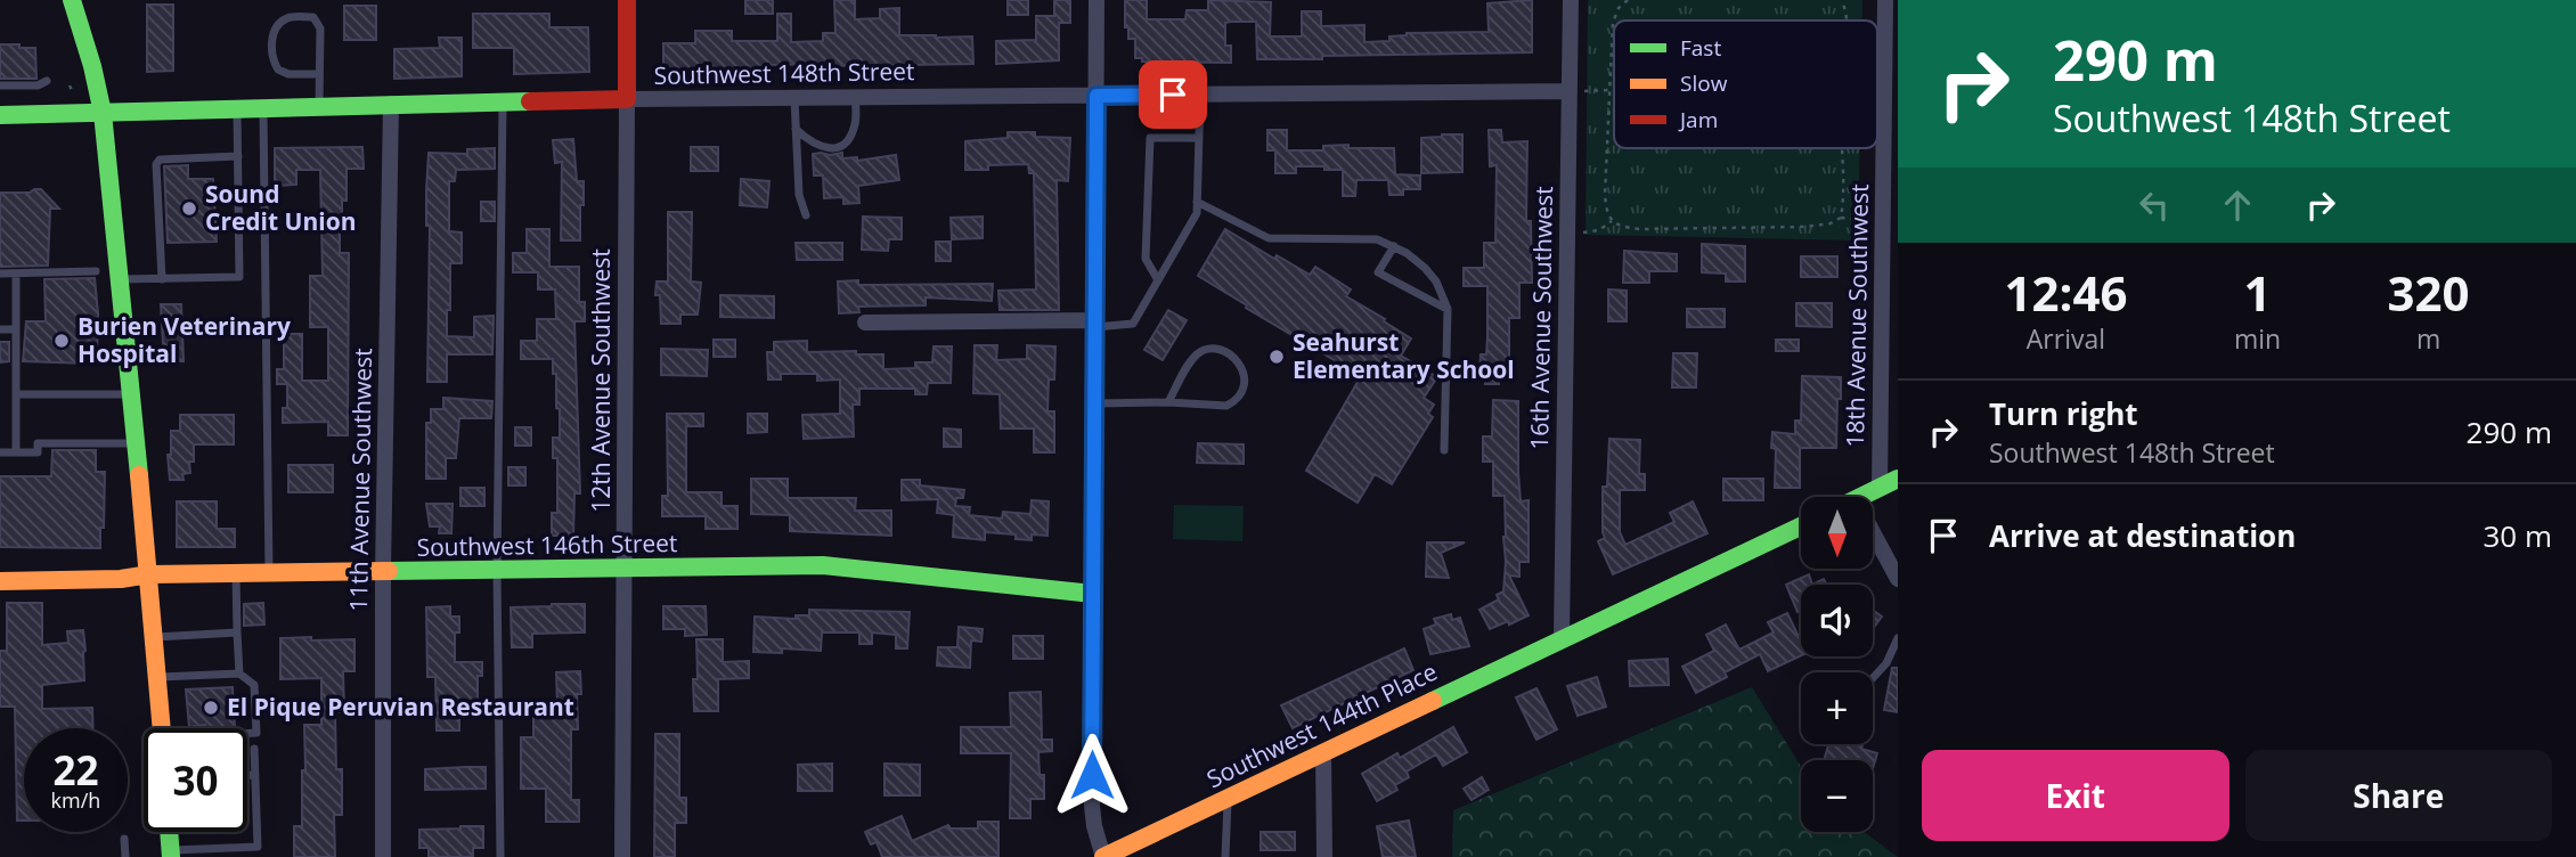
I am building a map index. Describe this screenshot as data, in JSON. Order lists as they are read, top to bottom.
{
  "streets": {
    "street": [
      "Southwest 148th Street",
      "18th Avenue Southwest",
      "16th Avenue Southwest",
      "12th Avenue Southwest",
      "11th Avenue Southwest",
      "Southwest 146th Street",
      "Southwest 144th Place"
    ]
  },
  "crossings": [
    ["Southwest 148th Street", "16th Avenue Southwest"],
    ["Southwest 148th Street", "12th Avenue Southwest"],
    ["Southwest 148th Street", "11th Avenue Southwest"],
    ["16th Avenue Southwest", "Southwest 144th Place"],
    ["12th Avenue Southwest", "Southwest 146th Street"],
    ["11th Avenue Southwest", "Southwest 146th Street"]
  ],
  "places": [
    "Sound Credit Union",
    "Burien Veterinary Hospital",
    "Seahurst Elementary School",
    "El Pique Peruvian Restaurant"
  ],
  "legend": ["Fast", "Slow", "Jam"],
  "north": "bottom",
  "page": {
    "turn": ["290 m", "Southwest 148th Street"],
    "eta": [
      "12:46",
      "Arrival",
      "1",
      "min",
      "320",
      "m"
    ],
    "list": [
      {
        "name": "Turn right",
        "note": "Southwest 148th Street",
        "value": "290 m"
      },
      {
        "name": "Arrive at destination",
        "value": "30 m"
      }
    ],
    "map_buttons": ["+", "−"],
    "speed": "22 km/h",
    "limit": "30",
    "buttons": ["Exit", "Share"]
  }
}
